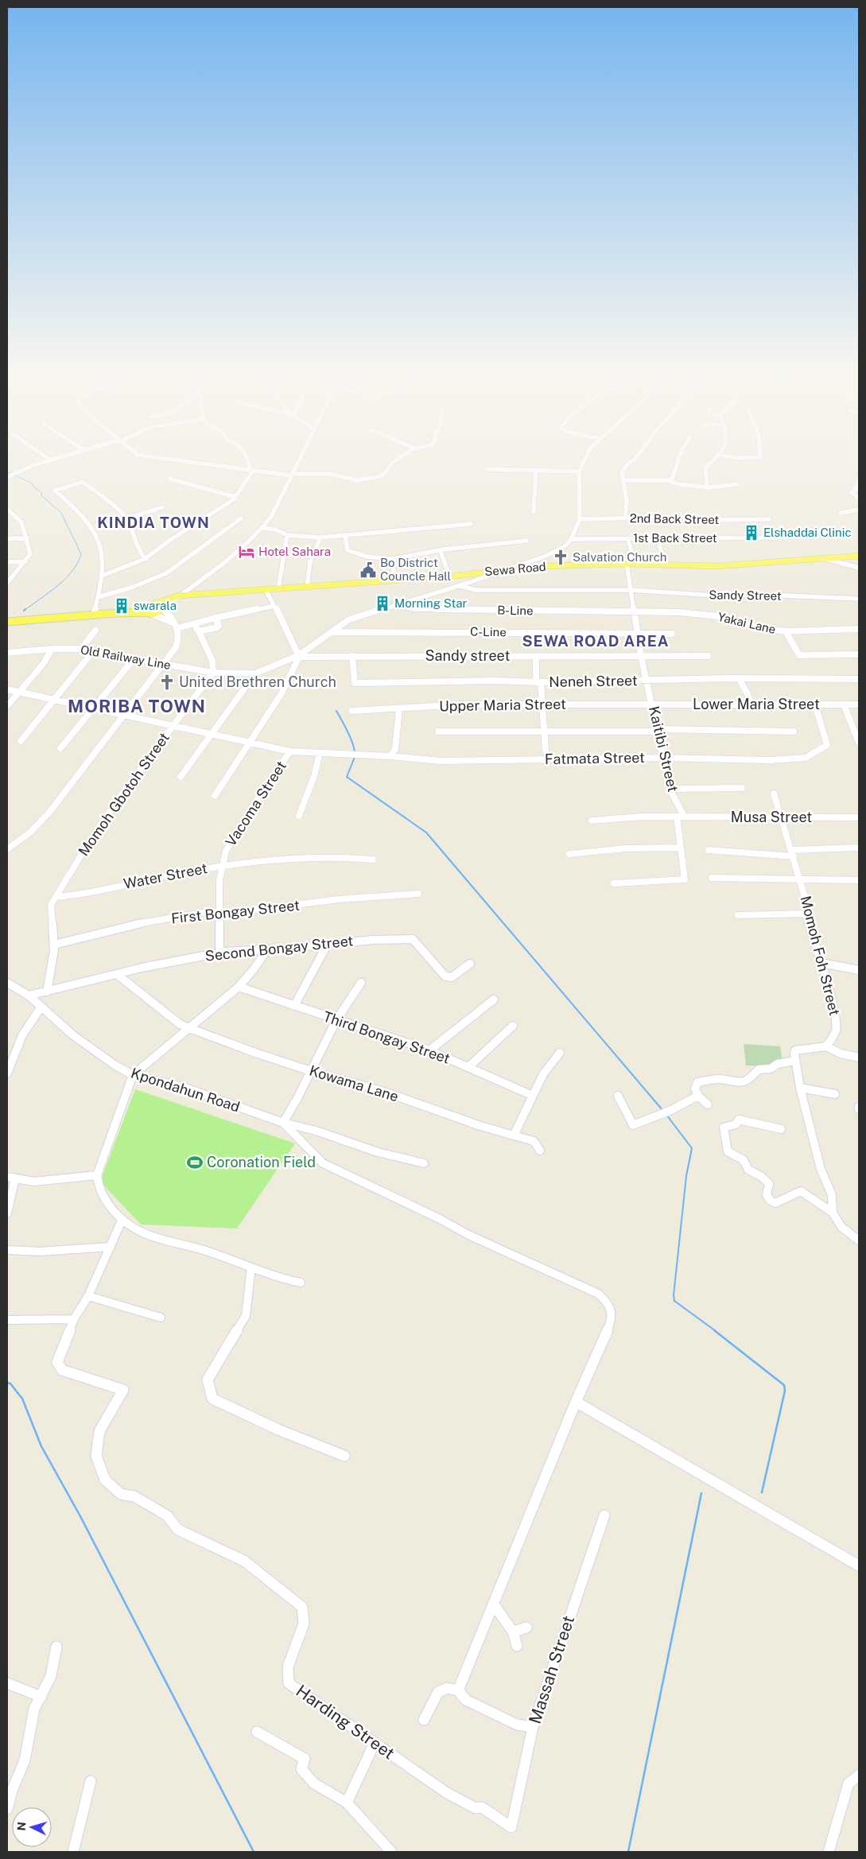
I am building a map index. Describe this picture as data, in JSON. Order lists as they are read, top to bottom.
{
  "streets": {
    "main road": ["Sewa Road"],
    "street": [
      "2nd Back Street",
      "1st Back Street",
      "Sandy Street",
      "B-Line",
      "Yakai Lane",
      "C-Line",
      "Sandy street",
      "Old Railway Line",
      "Neneh Street",
      "Lower Maria Street",
      "Upper Maria Street",
      "Kaitibi Street",
      "Fatmata Street",
      "Momoh Gbotoh Street",
      "Vacoma Street",
      "Musa Street",
      "Water Street",
      "First Bongay Street",
      "Second Bongay Street",
      "Momoh Foh Street",
      "Third Bongay Street",
      "Kowama Lane",
      "Kpondahun Road",
      "Massah Street",
      "Harding Street"
    ]
  },
  "crossings": [
    ["2nd Back Street", "Old Railway Line"],
    ["1st Back Street", "Old Railway Line"],
    ["Sewa Road", "Old Railway Line"],
    ["Sewa Road", "Kaitibi Street"],
    ["Sandy Street", "Old Railway Line"],
    ["Sandy Street", "Kaitibi Street"],
    ["B-Line", "Yakai Lane"],
    ["B-Line", "Old Railway Line"],
    ["B-Line", "Kaitibi Street"],
    ["Yakai Lane", "Kaitibi Street"],
    ["C-Line", "Old Railway Line"],
    ["C-Line", "Kaitibi Street"],
    ["Sandy street", "Old Railway Line"],
    ["Sandy street", "Neneh Street"],
    ["Sandy street", "Kaitibi Street"],
    ["Old Railway Line", "Momoh Gbotoh Street"],
    ["Neneh Street", "Kaitibi Street"],
    ["Lower Maria Street", "Upper Maria Street"],
    ["Lower Maria Street", "Kaitibi Street"],
    ["Lower Maria Street", "Fatmata Street"],
    ["Upper Maria Street", "Kaitibi Street"],
    ["Kaitibi Street", "Fatmata Street"],
    ["Kaitibi Street", "Musa Street"],
    ["Fatmata Street", "Momoh Gbotoh Street"],
    ["Fatmata Street", "Vacoma Street"],
    ["Momoh Gbotoh Street", "Water Street"],
    ["Vacoma Street", "Water Street"],
    ["Vacoma Street", "First Bongay Street"],
    ["Vacoma Street", "Second Bongay Street"],
    ["Musa Street", "Momoh Foh Street"],
    ["Second Bongay Street", "Kowama Lane"],
    ["Second Bongay Street", "Kpondahun Road"],
    ["Massah Street", "Harding Street"]
  ],
  "districts": ["KINDIA TOWN", "SEWA ROAD AREA", "MORIBA TOWN"],
  "places": {
    "building": ["Elshaddai Clinic", "Morning Star", "swarala"],
    "hotel": ["Hotel Sahara"],
    "church": ["Salvation Church", "United Brethren Church"],
    "public building": ["Bo District Councle Hall"],
    "sports": ["Coronation Field"]
  },
  "north": "left"
}
